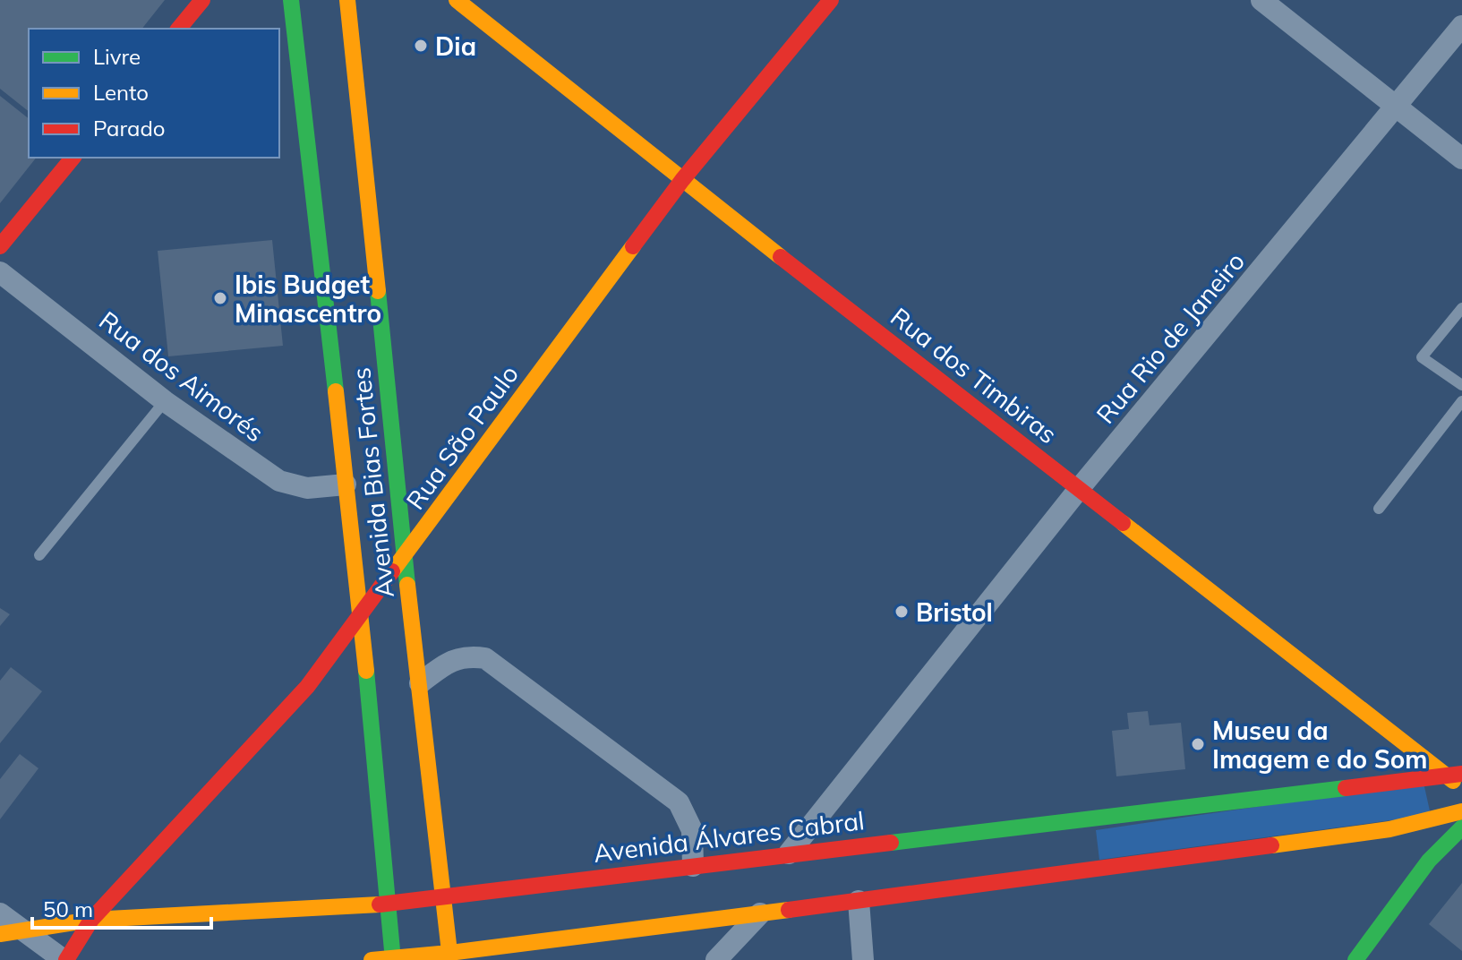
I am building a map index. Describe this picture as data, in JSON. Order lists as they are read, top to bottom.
{
  "streets": {
    "street": [
      "Rua Rio de Janeiro",
      "Rua dos Timbiras",
      "Rua dos Aimorés",
      "Rua São Paulo",
      "Avenida Bias Fortes",
      "Avenida Álvares Cabral"
    ]
  },
  "crossings": [
    ["Rua Rio de Janeiro", "Rua dos Timbiras"],
    ["Rua Rio de Janeiro", "Avenida Álvares Cabral"],
    ["Rua dos Timbiras", "Rua São Paulo"],
    ["Rua dos Timbiras", "Avenida Álvares Cabral"],
    ["Rua dos Aimorés", "Avenida Bias Fortes"],
    ["Rua São Paulo", "Avenida Bias Fortes"],
    ["Rua São Paulo", "Avenida Álvares Cabral"],
    ["Avenida Bias Fortes", "Avenida Álvares Cabral"]
  ],
  "places": [
    "Dia",
    "Ibis Budget Minascentro",
    "Bristol",
    "Museu da Imagem e do Som"
  ],
  "legend": ["Livre", "Lento", "Parado"],
  "scale_bar": "50 m"
}
